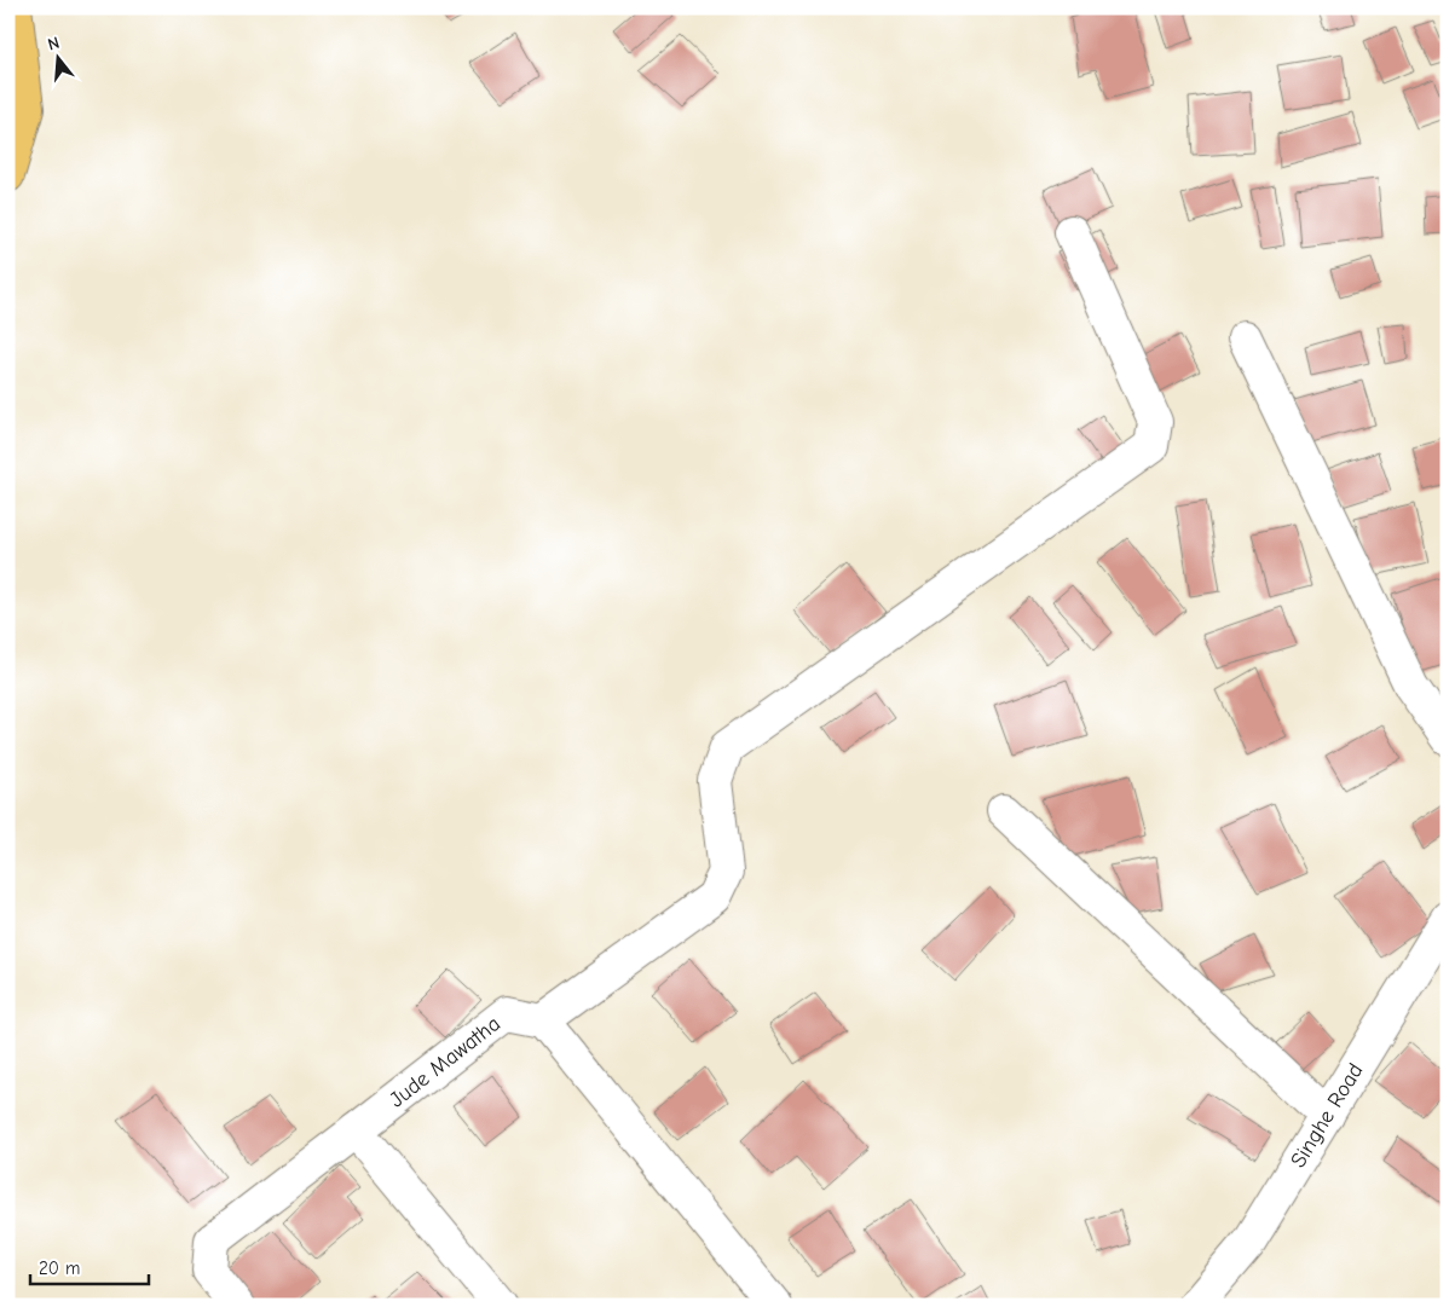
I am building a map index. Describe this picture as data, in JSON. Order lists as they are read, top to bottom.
{
  "streets": {
    "street": ["Jude Mawatha", "Singhe Road"]
  },
  "scale_bar": "20 m",
  "north": "top"
}
